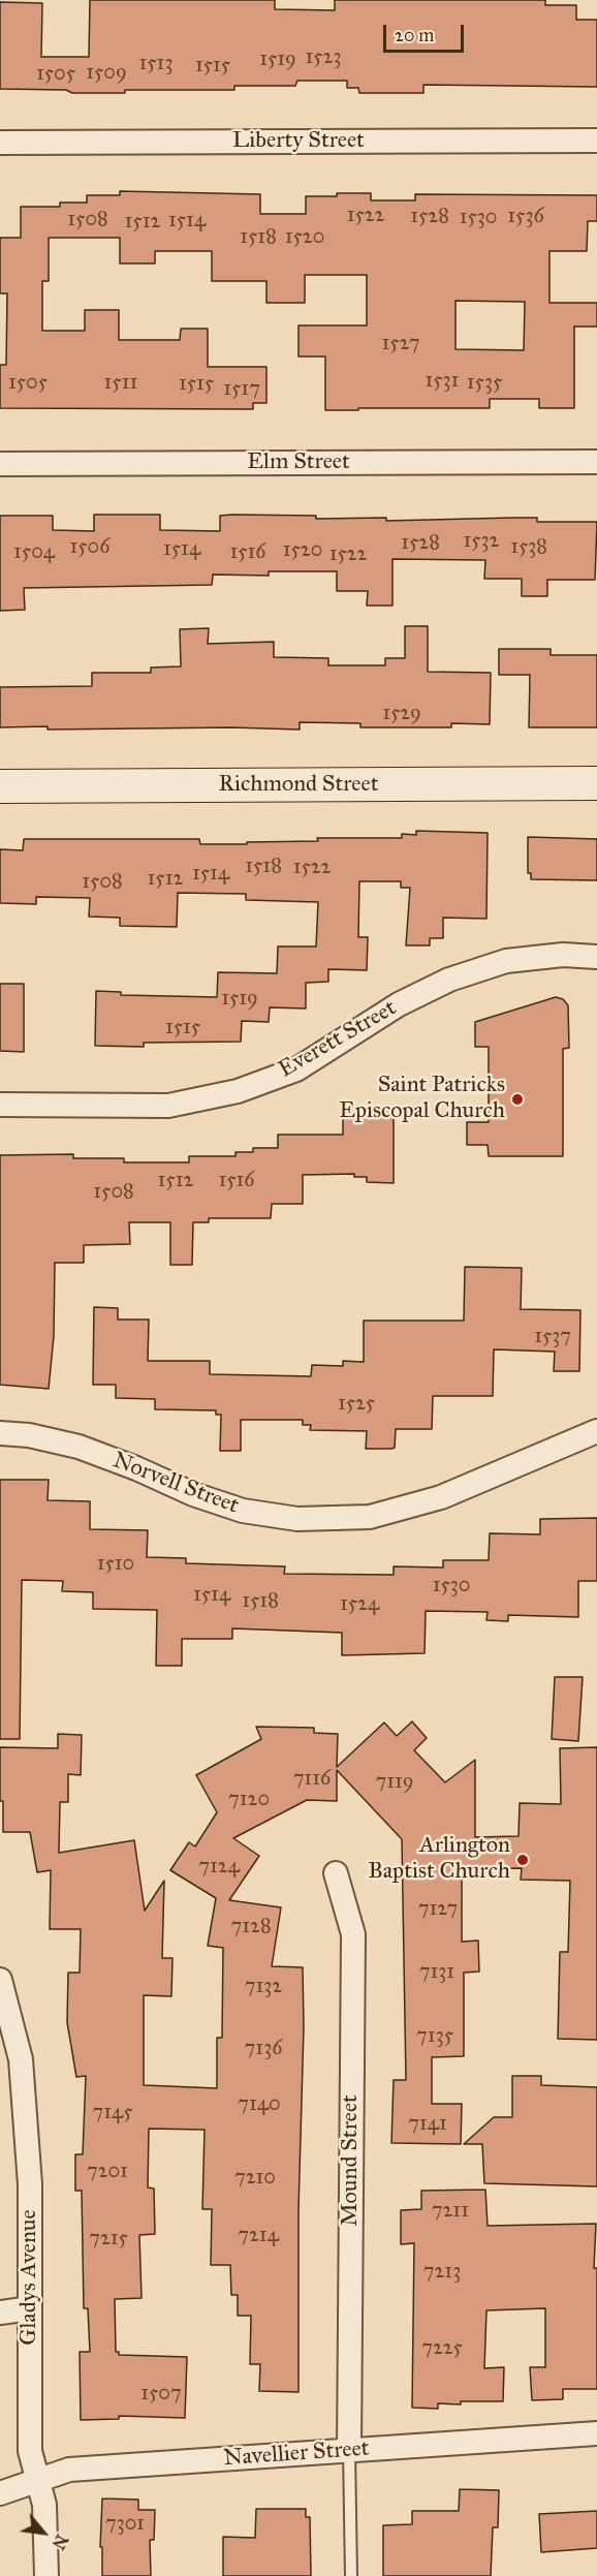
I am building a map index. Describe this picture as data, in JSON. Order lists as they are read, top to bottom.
{
  "streets": {
    "street": [
      "Liberty Street",
      "Elm Street",
      "Richmond Street",
      "Everett Street",
      "Norvell Street",
      "Mound Street",
      "Gladys Avenue",
      "Navellier Street"
    ]
  },
  "crossings": [
    ["Mound Street", "Navellier Street"],
    ["Gladys Avenue", "Navellier Street"]
  ],
  "places": ["Saint Patricks Episcopal Church", "Arlington Baptist Church"],
  "house_numbers": [
    "1523",
    "1519",
    "1513",
    "1515",
    "1509",
    "1505",
    "1522",
    "1528",
    "1536",
    "1530",
    "1508",
    "1514",
    "1512",
    "1518",
    "1520",
    "1527",
    "1531",
    "1505",
    "1511",
    "1535",
    "1515",
    "1517",
    "1532",
    "1528",
    "1506",
    "1538",
    "1514",
    "1520",
    "1504",
    "1516",
    "1522",
    "1529",
    "1518",
    "1522",
    "1514",
    "1512",
    "1508",
    "1519",
    "1515",
    "1512",
    "1516",
    "1508",
    "1537",
    "1525",
    "1510",
    "1530",
    "1514",
    "1518",
    "1524",
    "7116",
    "7119",
    "7120",
    "7124",
    "7127",
    "7128",
    "7131",
    "7132",
    "7135",
    "7136",
    "7140",
    "7145",
    "7141",
    "7201",
    "7210",
    "7211",
    "7214",
    "7215",
    "7213",
    "7225",
    "1507",
    "7301"
  ],
  "scale_bar": "20 m",
  "north": "bottom right"
}
